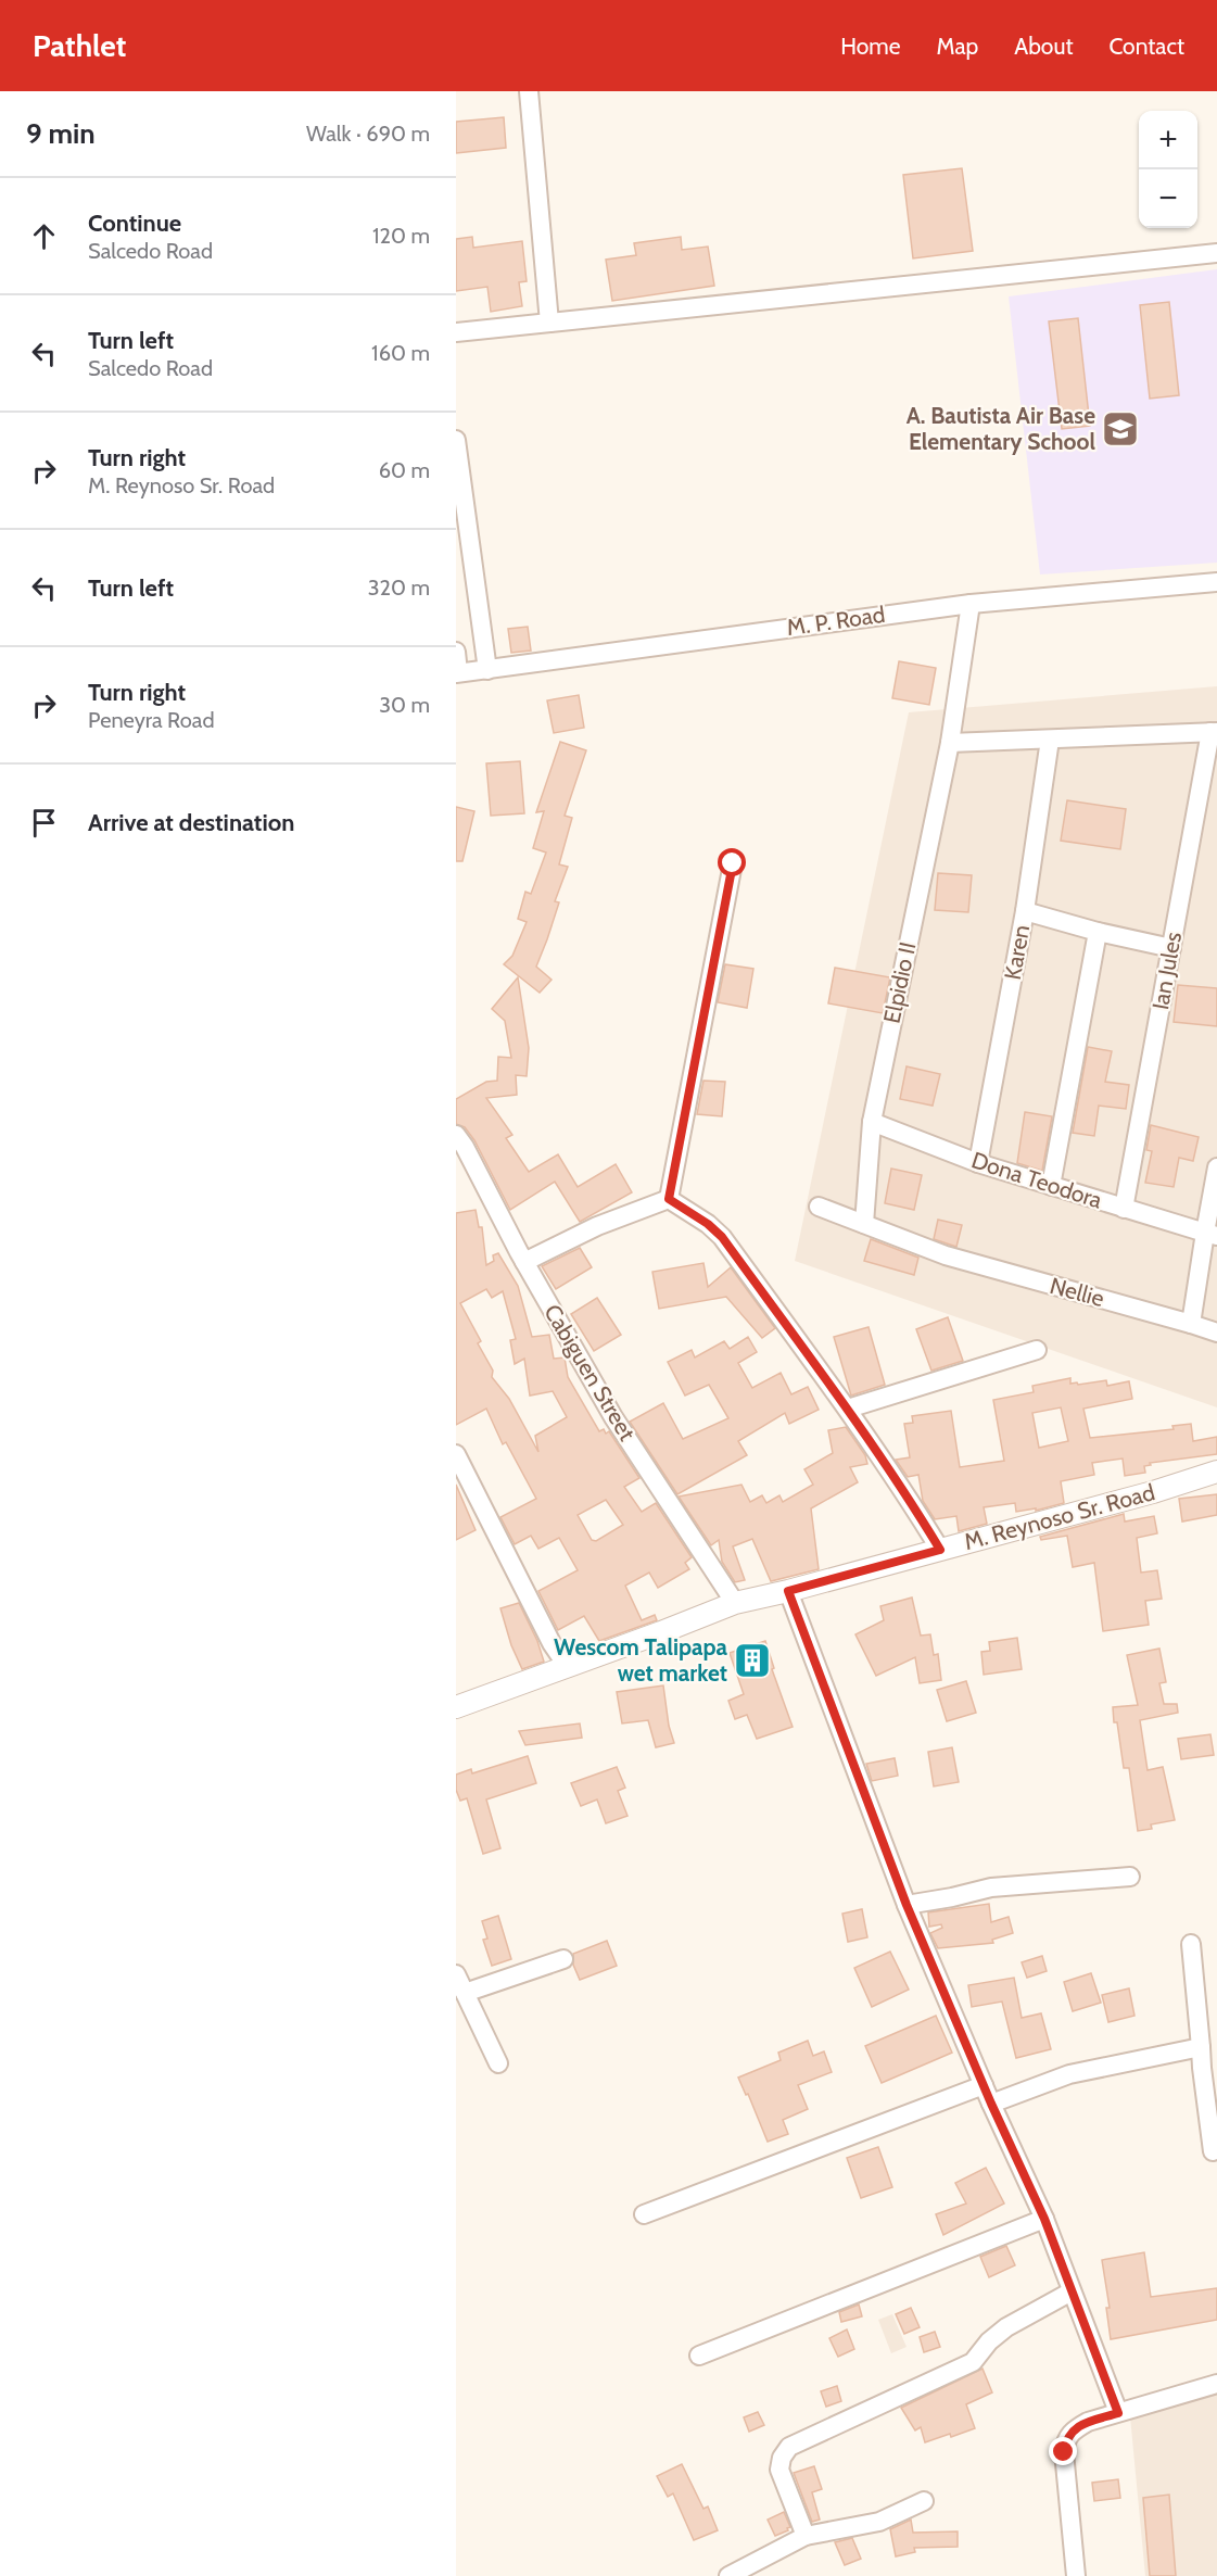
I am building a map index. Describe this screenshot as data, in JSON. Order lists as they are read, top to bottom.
{
  "streets": {
    "street": [
      "M. P. Road",
      "Karen",
      "Ian Jules",
      "Elpidio II",
      "Dona Teodora",
      "Nellie",
      "Cabiguen Street",
      "M. Reynoso Sr. Road"
    ]
  },
  "crossings": [
    ["M. P. Road", "Elpidio II"],
    ["Karen", "Dona Teodora"],
    ["Ian Jules", "Dona Teodora"],
    ["Elpidio II", "Dona Teodora"],
    ["Elpidio II", "Nellie"],
    ["Cabiguen Street", "M. Reynoso Sr. Road"]
  ],
  "places": {
    "school or university": ["A. Bautista Air Base Elementary School"],
    "building": ["Wescom Talipapa wet market"]
  },
  "page": {
    "header": "Pathlet",
    "nav": [
      "Home",
      "Map",
      "About",
      "Contact"
    ],
    "heading": ["9 min", "Walk · 690 m"],
    "map_buttons": ["+", "−"],
    "list": [
      ["Continue", "Salcedo Road", "120 m"],
      ["Turn left", "Salcedo Road", "160 m"],
      ["Turn right", "M. Reynoso Sr. Road", "60 m"],
      ["Turn left", "320 m"],
      ["Turn right", "Peneyra Road", "30 m"],
      "Arrive at destination"
    ]
  }
}
